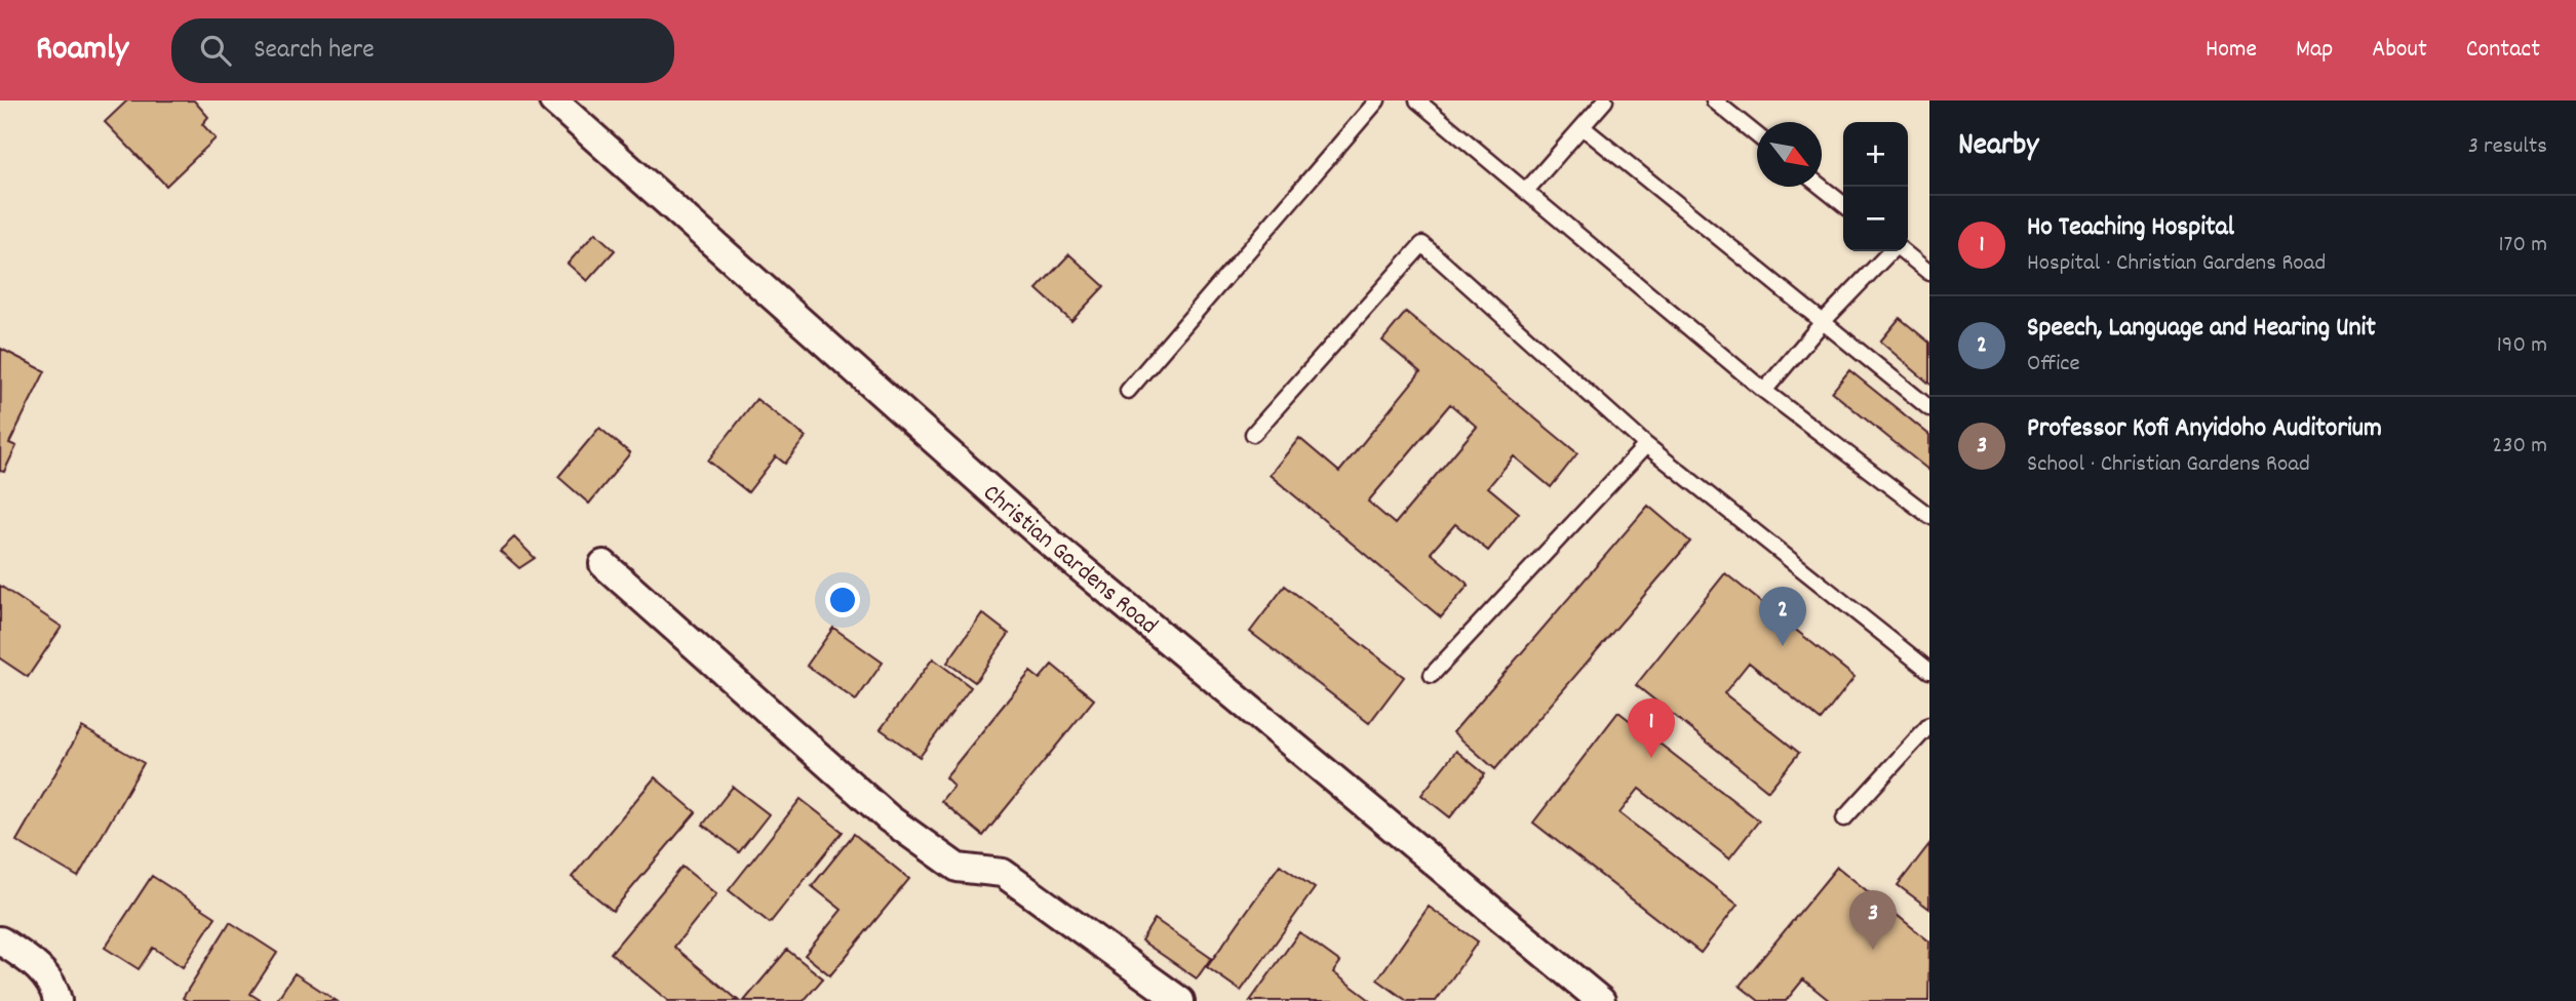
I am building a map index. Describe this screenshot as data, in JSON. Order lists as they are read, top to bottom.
{
  "streets": {
    "street": ["Christian Gardens Road"]
  },
  "north": "bottom right",
  "page": {
    "header": "Roamly",
    "search": "Search here",
    "nav": [
      "Home",
      "Map",
      "About",
      "Contact"
    ],
    "heading": ["Nearby", "3 results"],
    "map_buttons": ["+", "−"],
    "list": [
      {
        "mark": "1",
        "name": "Ho Teaching Hospital",
        "note": "Hospital · Christian Gardens Road",
        "value": "170 m"
      },
      {
        "mark": "2",
        "name": "Speech, Language and Hearing Unit",
        "note": "Office",
        "value": "190 m"
      },
      {
        "mark": "3",
        "name": "Professor Kofi Anyidoho Auditorium",
        "note": "School · Christian Gardens Road",
        "value": "230 m"
      }
    ],
    "pins": ["2", "1", "3"]
  }
}
